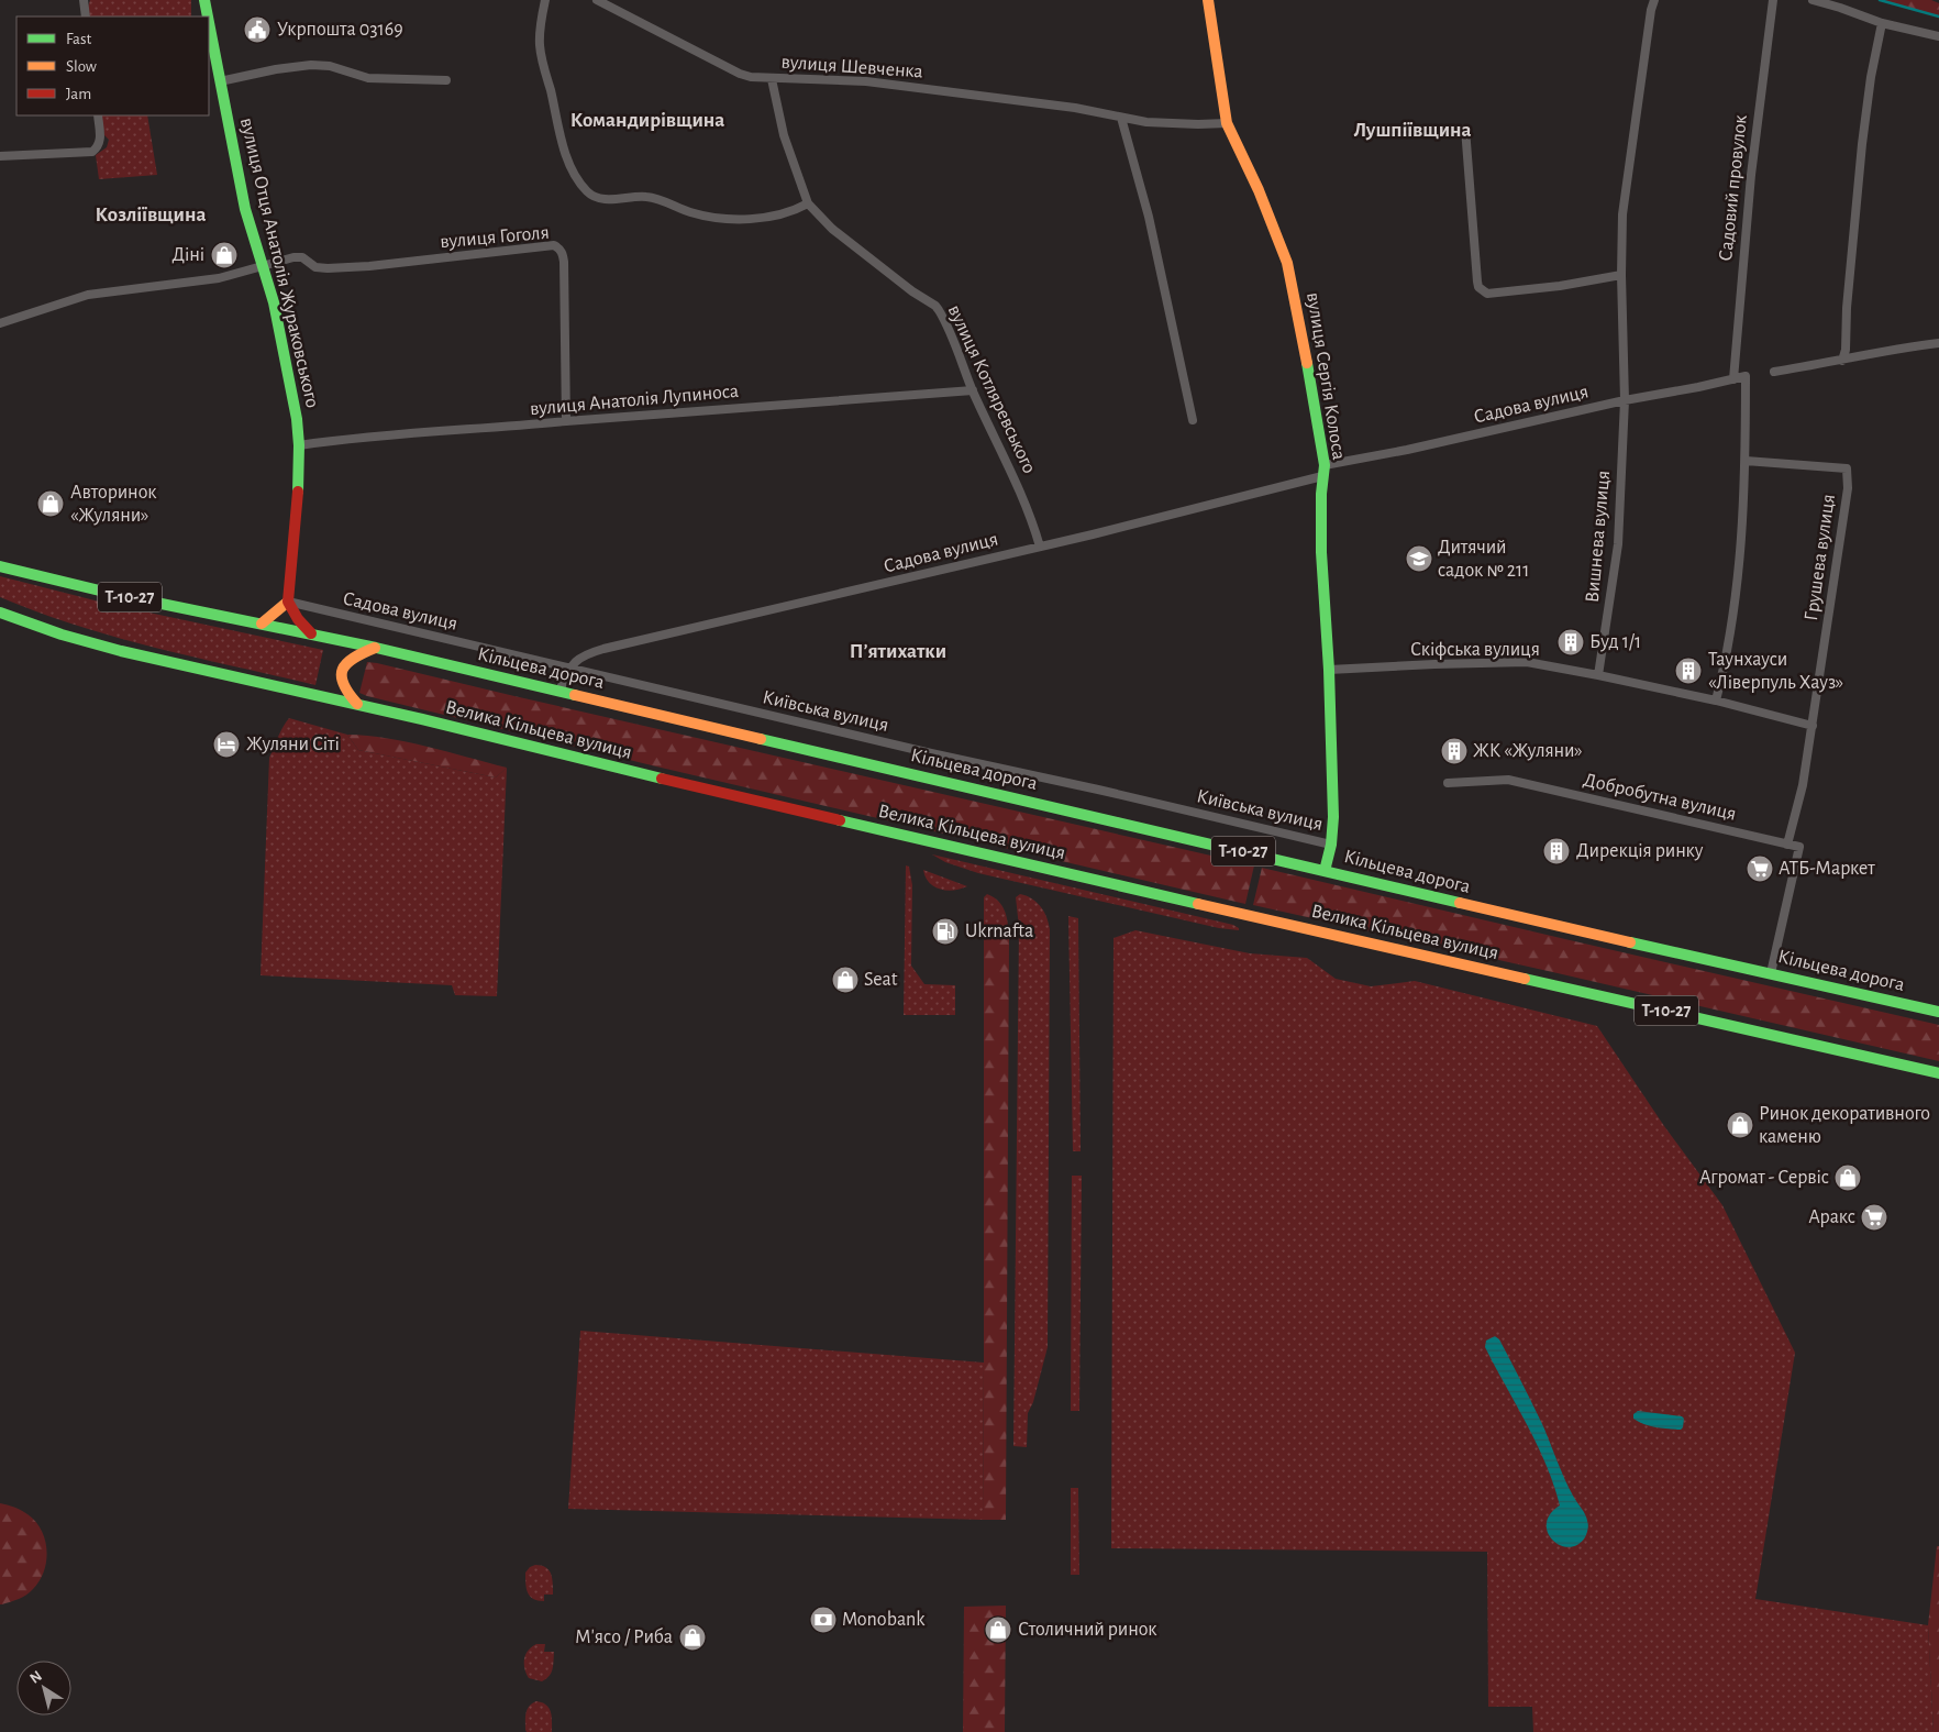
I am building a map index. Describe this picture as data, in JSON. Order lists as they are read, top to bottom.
{
  "streets": {
    "main road": [
      "вулиця Отця Анатолія Жураковського",
      "вулиця Сергія Колоса",
      "Т-10-27",
      "Кільцева дорога",
      "Велика Кільцева вулиця"
    ],
    "street": [
      "вулиця Шевченка",
      "Садовий провулок",
      "вулиця Гоголя",
      "вулиця Котляревського",
      "вулиця Анатолія Лупиноса",
      "Садова вулиця",
      "Вишнева вулиця",
      "Грушева вулиця",
      "Скіфська вулиця",
      "Київська вулиця",
      "Добробутна вулиця"
    ]
  },
  "crossings": [
    ["вулиця Шевченка", "вулиця Сергія Колоса"],
    ["вулиця Шевченка", "вулиця Котляревського"],
    ["Садовий провулок", "Садова вулиця"],
    ["вулиця Гоголя", "вулиця Отця Анатолія Жураковського"],
    ["вулиця Гоголя", "вулиця Анатолія Лупиноса"],
    ["вулиця Отця Анатолія Жураковського", "вулиця Анатолія Лупиноса"],
    ["вулиця Отця Анатолія Жураковського", "Садова вулиця"],
    ["вулиця Сергія Колоса", "Садова вулиця"],
    ["вулиця Сергія Колоса", "Скіфська вулиця"],
    ["вулиця Сергія Колоса", "Кільцева дорога"],
    ["вулиця Сергія Колоса", "Київська вулиця"],
    ["вулиця Котляревського", "вулиця Анатолія Лупиноса"],
    ["вулиця Котляревського", "Садова вулиця"],
    ["Садова вулиця", "Вишнева вулиця"],
    ["Садова вулиця", "Грушева вулиця"],
    ["Садова вулиця", "Кільцева дорога"],
    ["Садова вулиця", "Київська вулиця"],
    ["Вишнева вулиця", "Скіфська вулиця"],
    ["Грушева вулиця", "Скіфська вулиця"],
    ["Грушева вулиця", "Добробутна вулиця"],
    ["Кільцева дорога", "Добробутна вулиця"]
  ],
  "districts": [
    "Командирівщина",
    "Лушпіївщина",
    "Козліївщина",
    "Пʼятихатки"
  ],
  "places": {
    "public building": ["Укрпошта 03169"],
    "shop": [
      "Діні",
      "Авторинок «Жуляни»",
      "Seat",
      "Ринок декоративного каменю",
      "Агромат - Сервіс",
      "Столичний ринок",
      "М'ясо / Риба"
    ],
    "school or university": ["Дитячий садок № 211"],
    "building": [
      "Буд 1/1",
      "Таунхауси «Ліверпуль Хауз»",
      "ЖК «Жуляни»",
      "Дирекція ринку"
    ],
    "hotel": ["Жуляни Сіті"],
    "supermarket": ["АТБ-Маркет", "Аракс"],
    "fuel station": ["Ukrnafta"],
    "bank": ["Monobank"]
  },
  "legend": ["Fast", "Slow", "Jam"],
  "north": "top left"
}
